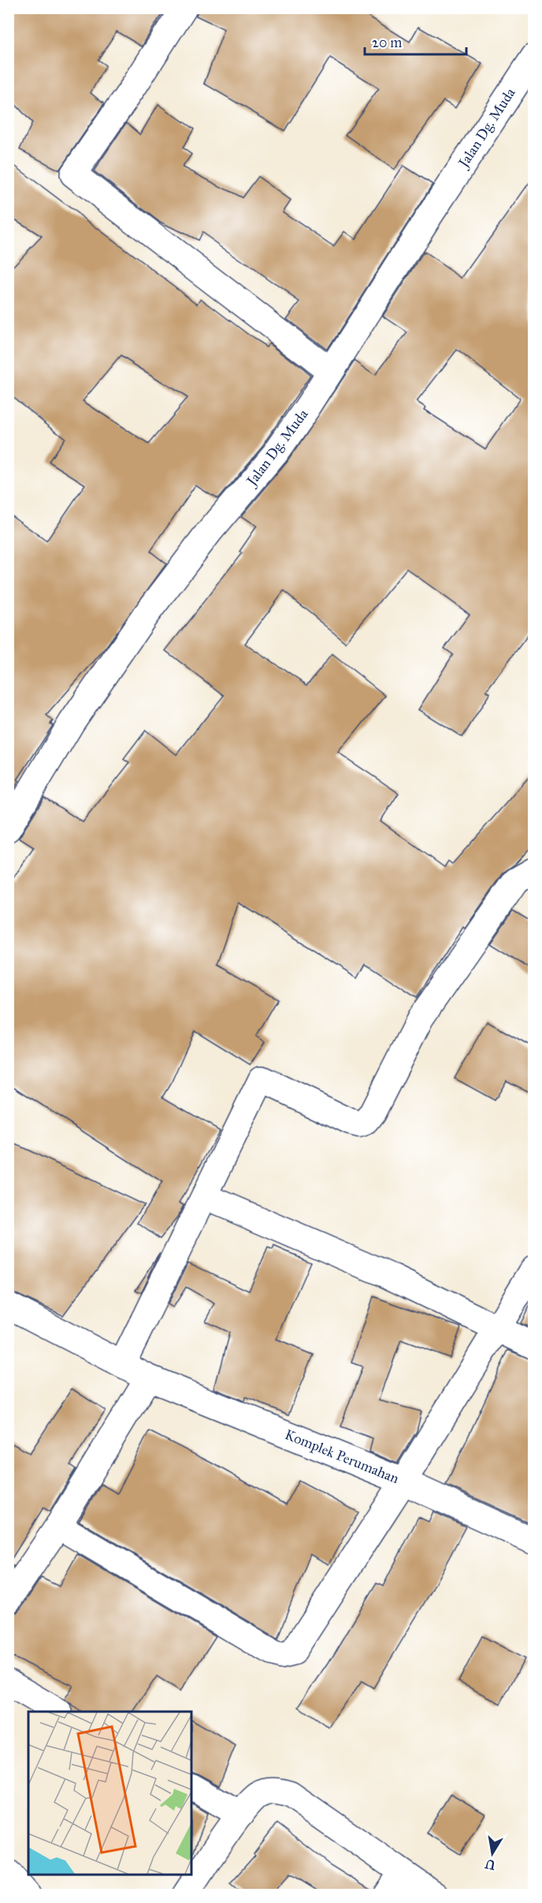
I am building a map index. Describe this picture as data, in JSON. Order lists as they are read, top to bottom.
{
  "streets": {
    "street": ["Jalan Dg. Muda", "Komplek Perumahan"]
  },
  "scale_bar": "20 m",
  "north": "bottom"
}
